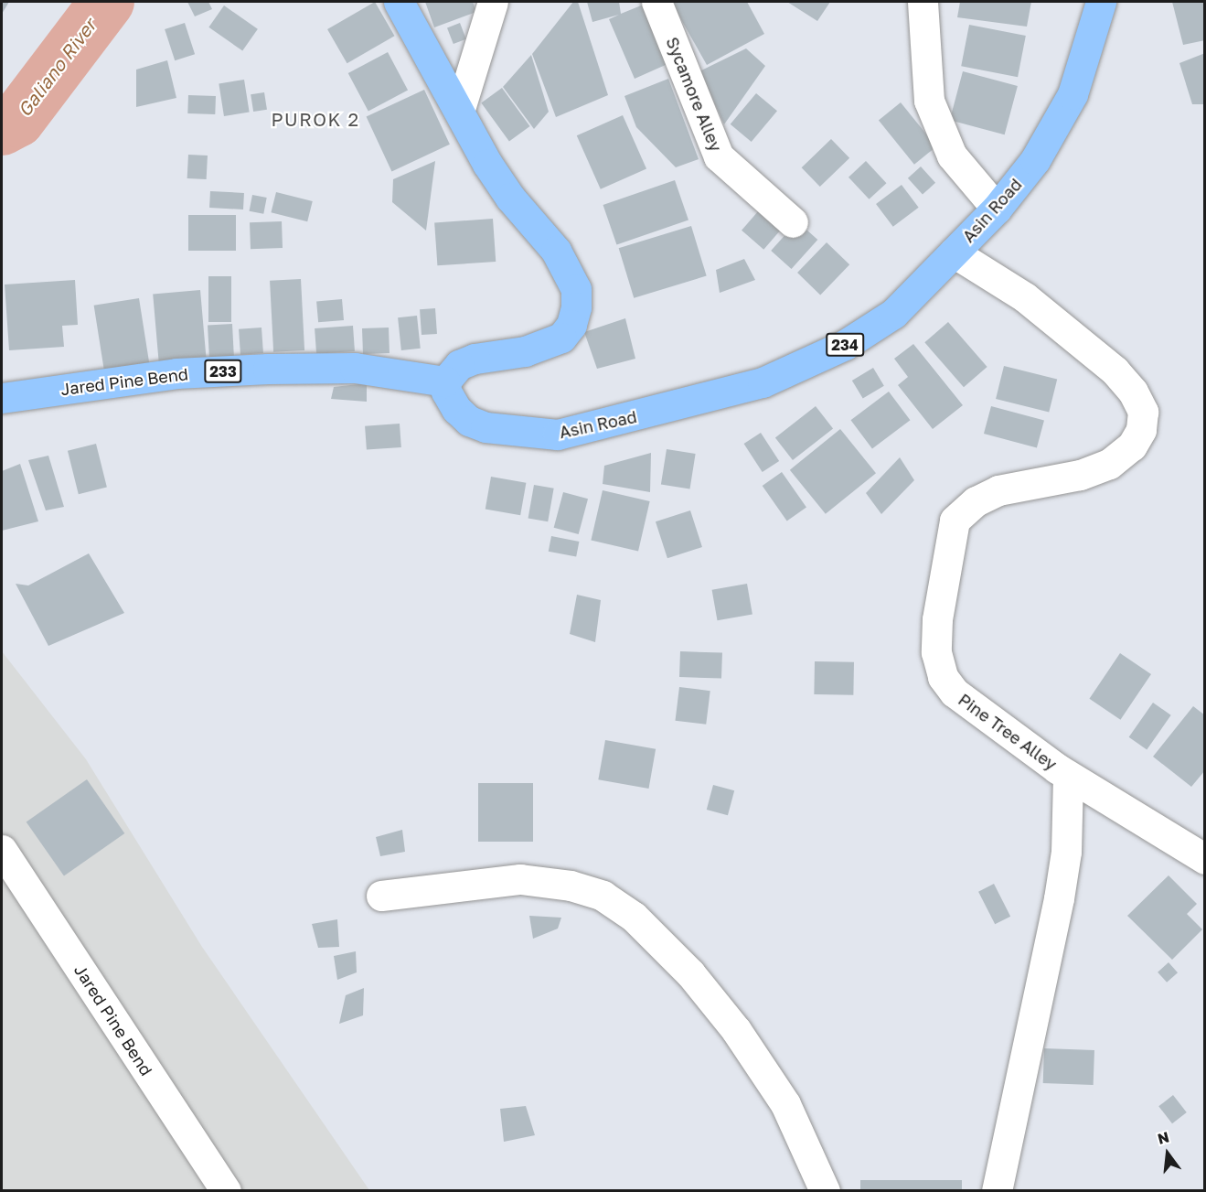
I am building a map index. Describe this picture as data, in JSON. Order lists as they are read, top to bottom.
{
  "streets": {
    "main road": [
      "Asin Road",
      "234",
      "233",
      "Jared Pine Bend"
    ],
    "street": ["Sycamore Alley", "Pine Tree Alley"]
  },
  "crossings": [
    ["Asin Road", "Jared Pine Bend"],
    ["Asin Road", "Pine Tree Alley"]
  ],
  "districts": ["PUROK 2"],
  "water": ["Galiano River"],
  "north": "top"
}
